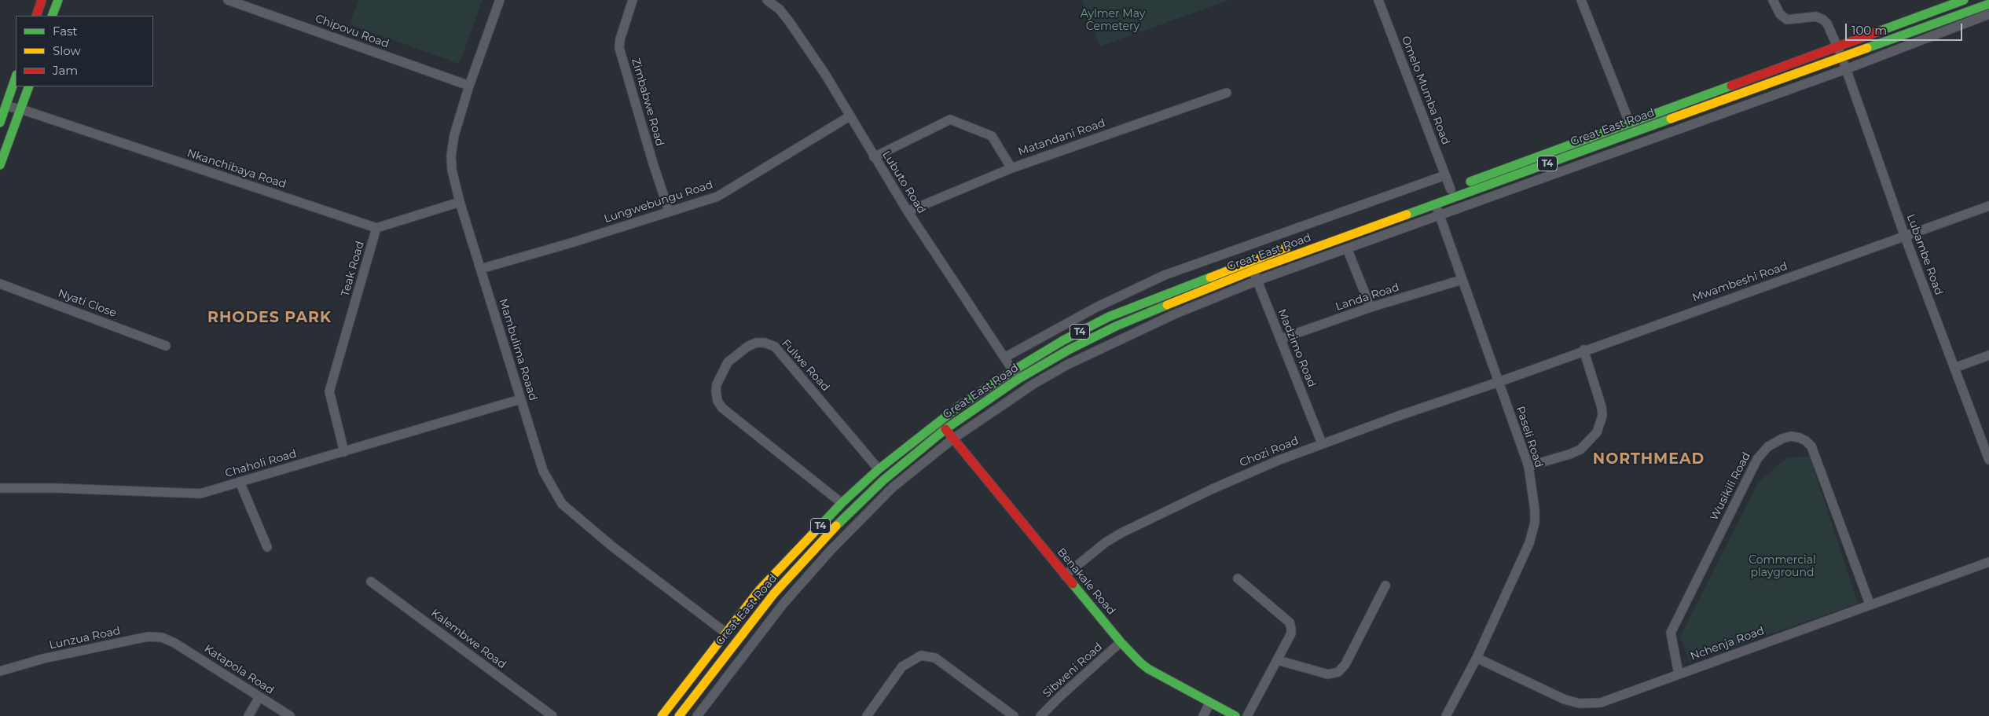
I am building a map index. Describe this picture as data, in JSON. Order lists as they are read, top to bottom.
{
  "streets": {
    "main road": ["Great East Road", "T4", "Benakale Road"],
    "street": [
      "Chipovu Road",
      "Omelo Mumba Road",
      "Zimbabwe Road",
      "Matandani Road",
      "Nkanchibaya Road",
      "Lubuto Road",
      "Lungwebungu Road",
      "Lubambe Road",
      "Teak Road",
      "Mwambeshi Road",
      "Landa Road",
      "Nyati Close",
      "Madzimo Road",
      "Mambulima Roaad",
      "Fulwe Road",
      "Paseli Road",
      "Chozi Road",
      "Chaholi Road",
      "Wusikili Road",
      "Lunzua Road",
      "Kalembwe Road",
      "Nchenja Road",
      "Katapola Road",
      "Sibweni Road"
    ]
  },
  "crossings": [
    ["Chipovu Road", "Mambulima Roaad"],
    ["Omelo Mumba Road", "Great East Road"],
    ["Zimbabwe Road", "Lungwebungu Road"],
    ["Great East Road", "Lubuto Road"],
    ["Great East Road", "Lubambe Road"],
    ["Great East Road", "Madzimo Road"],
    ["Great East Road", "Mambulima Roaad"],
    ["Great East Road", "Fulwe Road"],
    ["Great East Road", "Paseli Road"],
    ["Great East Road", "Benakale Road"],
    ["Matandani Road", "Lubuto Road"],
    ["Nkanchibaya Road", "Teak Road"],
    ["Lubuto Road", "Lungwebungu Road"],
    ["Lungwebungu Road", "Mambulima Roaad"],
    ["Lubambe Road", "Mwambeshi Road"],
    ["Teak Road", "Chaholi Road"],
    ["Mwambeshi Road", "Paseli Road"],
    ["Mwambeshi Road", "Chozi Road"],
    ["Landa Road", "Madzimo Road"],
    ["Landa Road", "Paseli Road"],
    ["Madzimo Road", "Chozi Road"],
    ["Mambulima Roaad", "Chaholi Road"],
    ["Paseli Road", "Chozi Road"],
    ["Paseli Road", "Nchenja Road"],
    ["Chozi Road", "Benakale Road"],
    ["Wusikili Road", "Nchenja Road"],
    ["Benakale Road", "Sibweni Road"],
    ["Lunzua Road", "Katapola Road"]
  ],
  "districts": ["RHODES PARK", "NORTHMEAD"],
  "parks": ["Aylmer May Cemetery", "Commercial playground"],
  "legend": ["Fast", "Slow", "Jam"],
  "scale_bar": "100 m"
}
